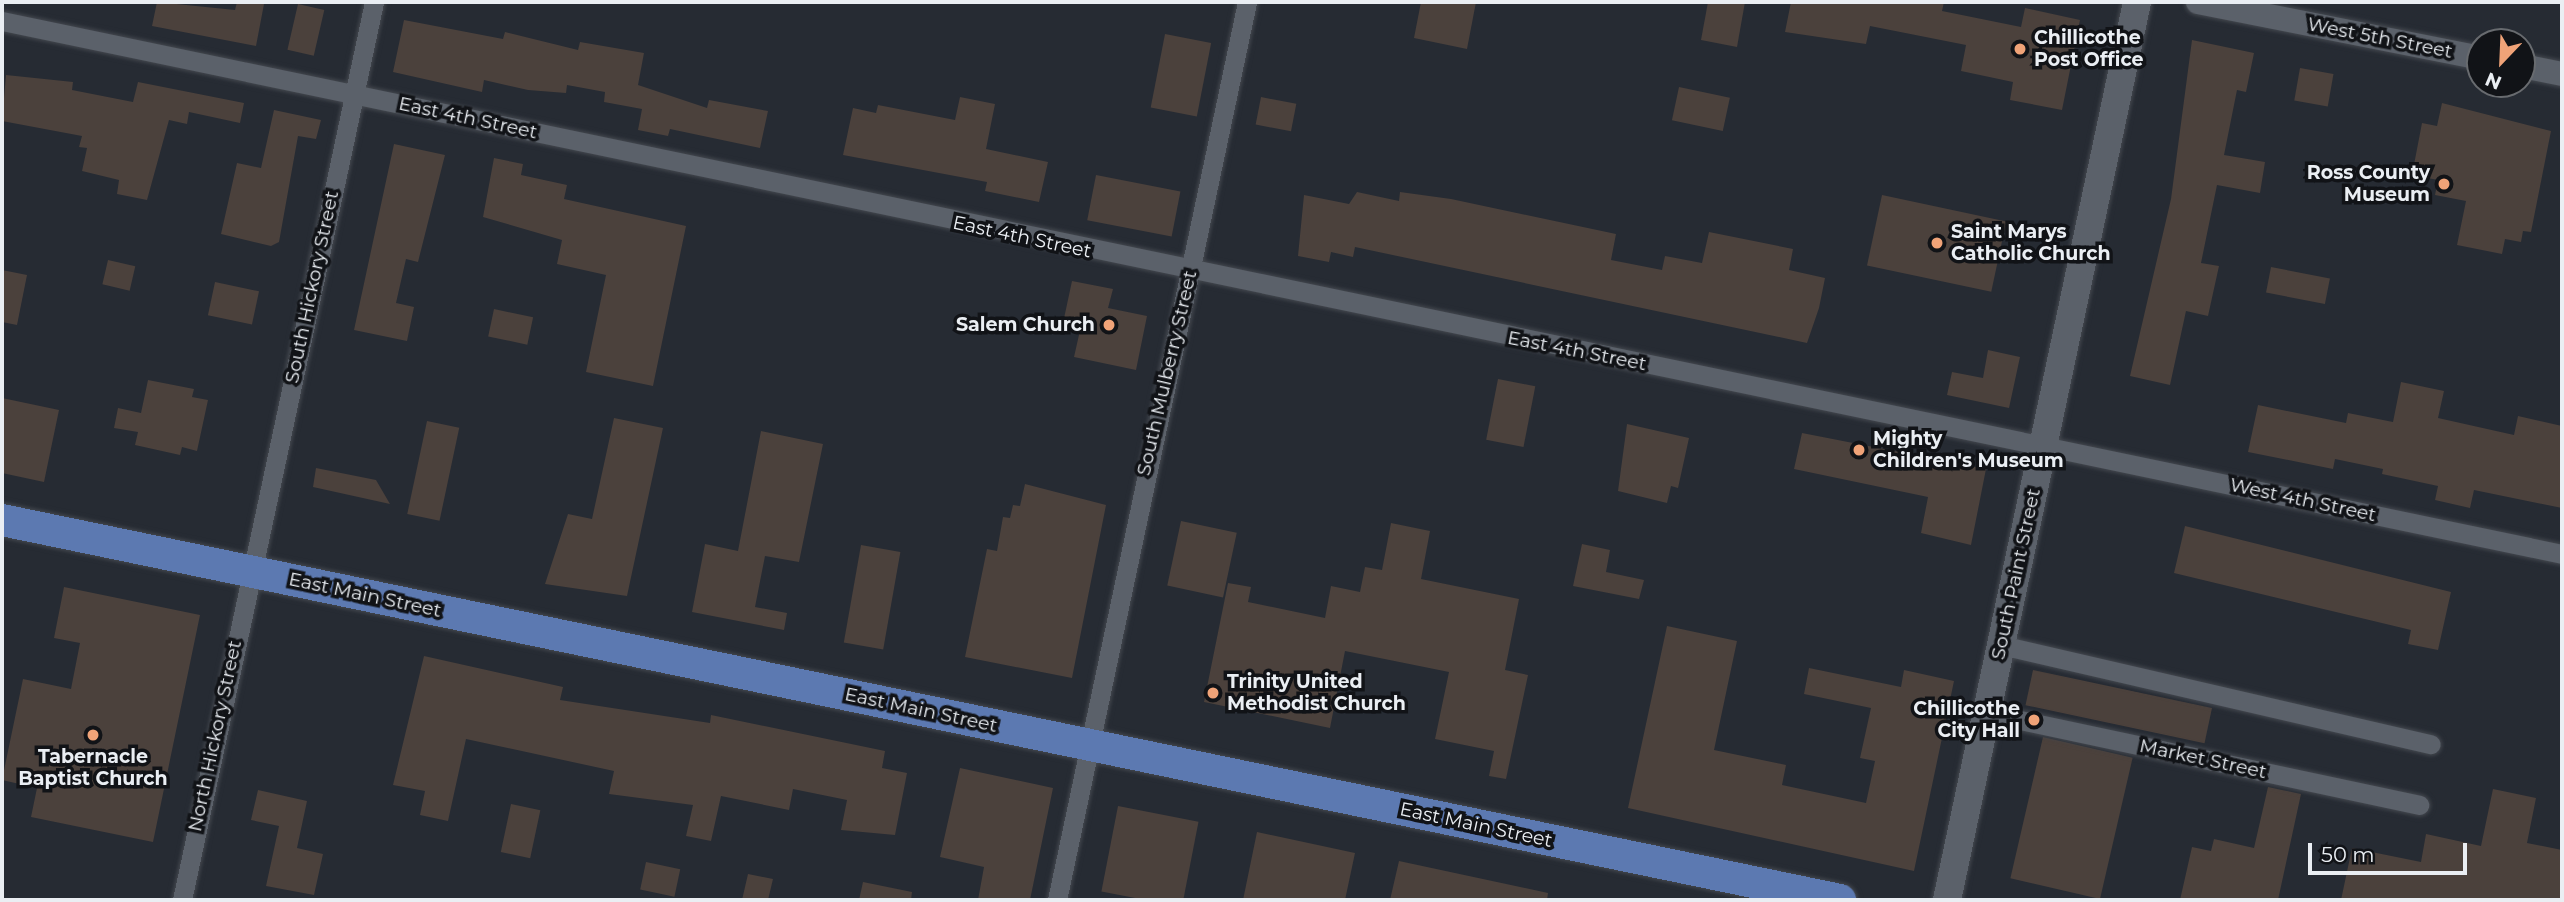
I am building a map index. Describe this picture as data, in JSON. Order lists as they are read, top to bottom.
{
  "streets": {
    "main road": ["South Paint Street", "East Main Street"],
    "street": [
      "West 5th Street",
      "East 4th Street",
      "South Hickory Street",
      "South Mulberry Street",
      "West 4th Street",
      "North Hickory Street",
      "Market Street"
    ]
  },
  "crossings": [
    ["East 4th Street", "South Hickory Street"],
    ["East 4th Street", "South Mulberry Street"],
    ["East 4th Street", "West 4th Street"],
    ["East 4th Street", "South Paint Street"],
    ["South Hickory Street", "East Main Street"],
    ["South Hickory Street", "North Hickory Street"],
    ["South Mulberry Street", "East Main Street"],
    ["West 4th Street", "South Paint Street"],
    ["South Paint Street", "Market Street"],
    ["East Main Street", "North Hickory Street"]
  ],
  "places": [
    "Chillicothe Post Office",
    "Ross County Museum",
    "Saint Marys Catholic Church",
    "Salem Church",
    "Mighty Children's Museum",
    "Trinity United Methodist Church",
    "Chillicothe City Hall",
    "Tabernacle Baptist Church"
  ],
  "scale_bar": "50 m",
  "north": "bottom left"
}
